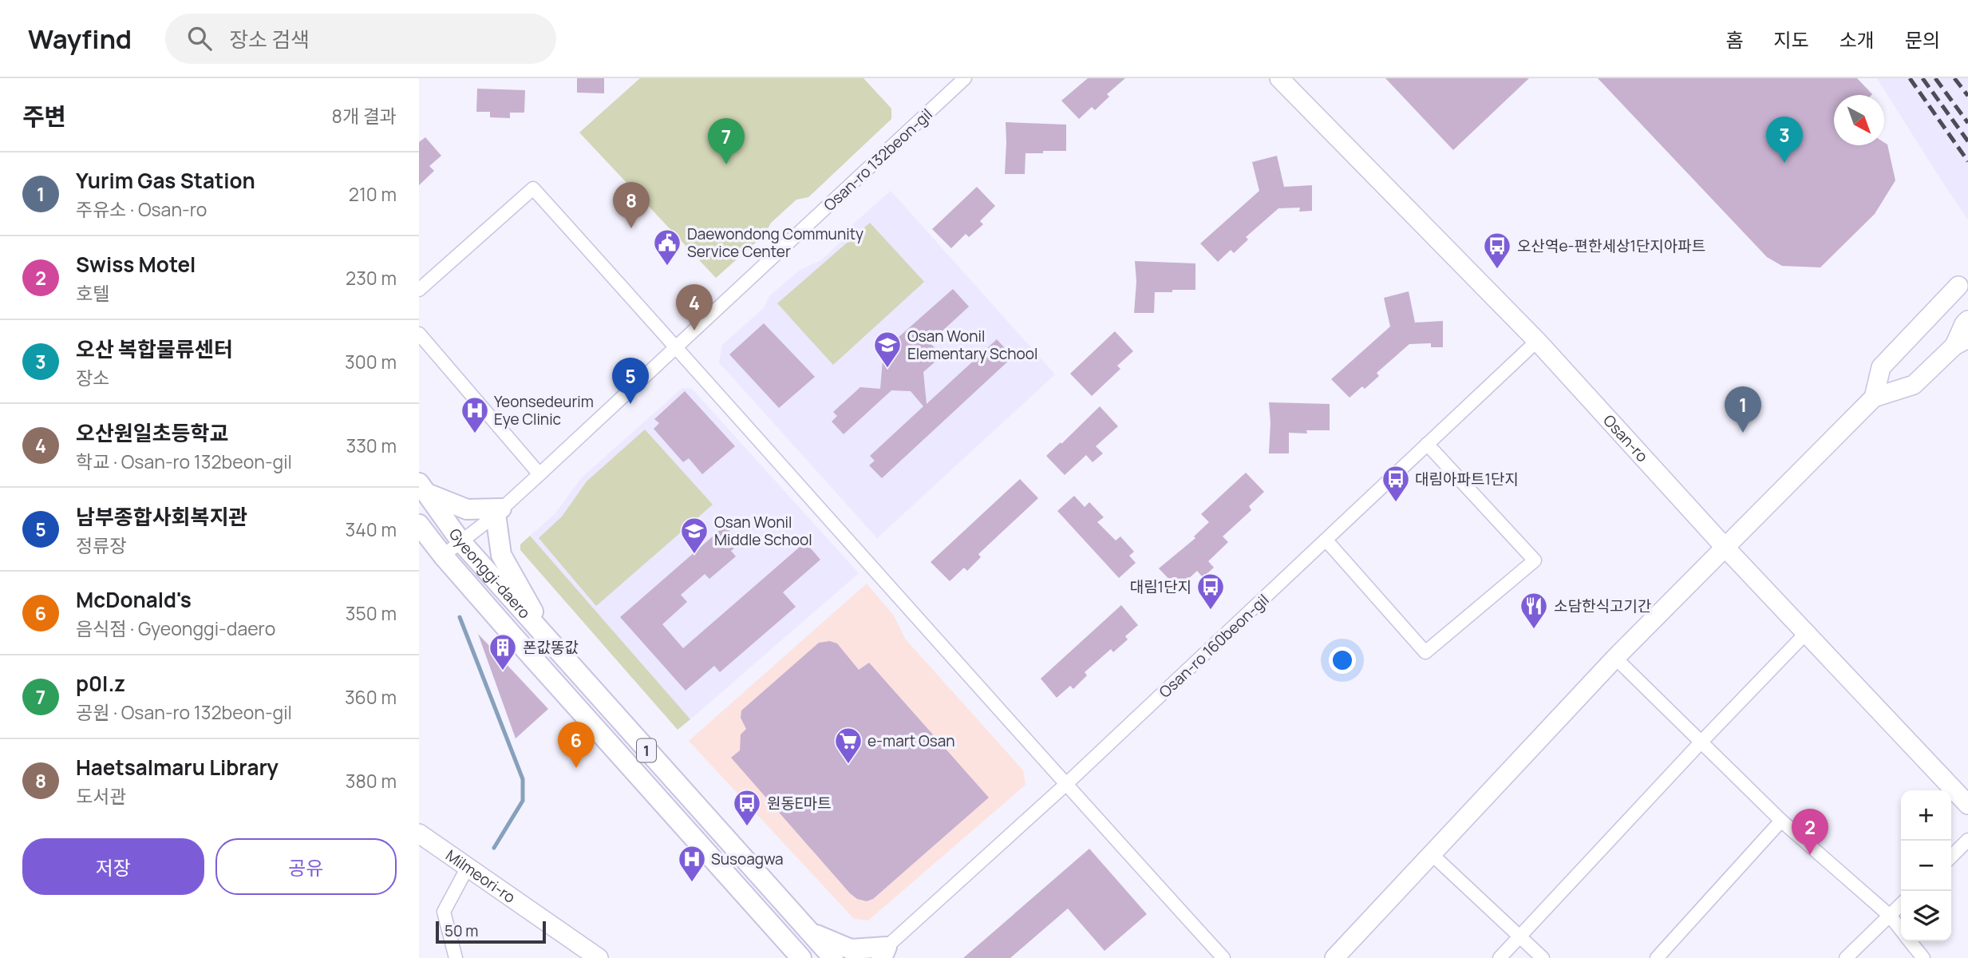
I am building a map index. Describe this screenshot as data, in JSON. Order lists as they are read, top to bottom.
{
  "streets": {
    "main road": ["Gyeonggi-daero", "1"],
    "street": [
      "Osan-ro 132beon-gil",
      "Osan-ro",
      "Osan-ro 160beon-gil",
      "Milmeori-ro"
    ]
  },
  "crossings": [
    ["Osan-ro 132beon-gil", "Gyeonggi-daero"],
    ["Osan-ro", "Osan-ro 160beon-gil"]
  ],
  "places": {
    "public building": ["Daewondong Community Service Center"],
    "bus stop": [
      "오산역e-편한세상1단지아파트",
      "대림아파트1단지",
      "대림1단지",
      "원동E마트"
    ],
    "school or university": ["Osan Wonil Elementary School", "Osan Wonil Middle School"],
    "hospital": ["Yeonsedeurim Eye Clinic", "Susoagwa"],
    "restaurant": ["소담한식고기간"],
    "building": ["폰값똥값"],
    "supermarket": ["e-mart Osan"]
  },
  "scale_bar": "50 m",
  "north": "bottom right",
  "page": {
    "header": "Wayfind",
    "search": "장소 검색",
    "nav": [
      "홈",
      "지도",
      "소개",
      "문의"
    ],
    "heading": ["주변", "8개 결과"],
    "pins": [
      "3",
      "7",
      "8",
      "4",
      "5",
      "1",
      "6",
      "2"
    ],
    "list": [
      {
        "mark": "1",
        "name": "Yurim Gas Station",
        "note": "주유소 · Osan-ro",
        "value": "210 m"
      },
      {
        "mark": "2",
        "name": "Swiss Motel",
        "note": "호텔",
        "value": "230 m"
      },
      {
        "mark": "3",
        "name": "오산 복합물류센터",
        "note": "장소",
        "value": "300 m"
      },
      {
        "mark": "4",
        "name": "오산원일초등학교",
        "note": "학교 · Osan-ro 132beon-gil",
        "value": "330 m"
      },
      {
        "mark": "5",
        "name": "남부종합사회복지관",
        "note": "정류장",
        "value": "340 m"
      },
      {
        "mark": "6",
        "name": "McDonald's",
        "note": "음식점 · Gyeonggi-daero",
        "value": "350 m"
      },
      {
        "mark": "7",
        "name": "p0l.z",
        "note": "공원 · Osan-ro 132beon-gil",
        "value": "360 m"
      },
      {
        "mark": "8",
        "name": "Haetsalmaru Library",
        "note": "도서관",
        "value": "380 m"
      }
    ],
    "map_buttons": ["+", "−"],
    "buttons": ["저장", "공유"],
    "scale": "50 m"
  }
}
